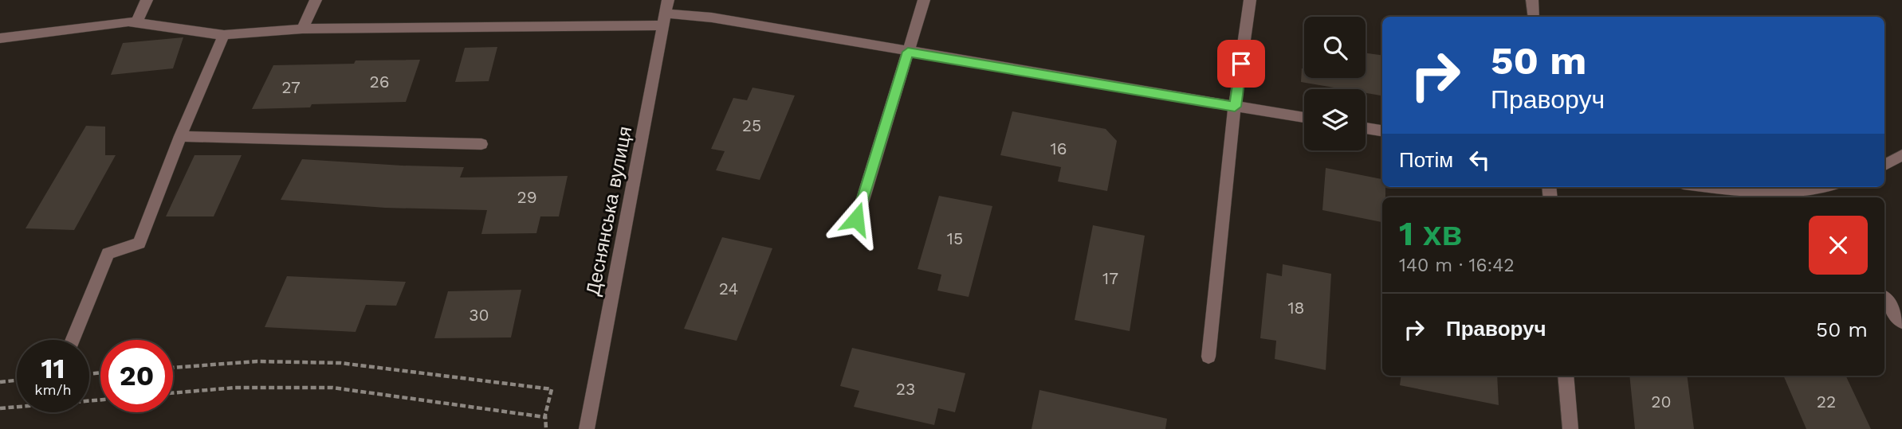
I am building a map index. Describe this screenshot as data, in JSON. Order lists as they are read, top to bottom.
{
  "streets": {
    "street": ["Деснянська вулиця"]
  },
  "house_numbers": [
    "26",
    "27",
    "25",
    "16",
    "29",
    "15",
    "17",
    "24",
    "18",
    "30",
    "23",
    "20",
    "22"
  ],
  "page": {
    "turn": ["50 m", "Праворуч"],
    "then": "Потім",
    "heading": ["1 хв", "140 m · 16:42"],
    "list": [
      {
        "name": "Праворуч",
        "value": "50 m"
      }
    ],
    "speed": "11 km/h",
    "limit": "20"
  }
}
